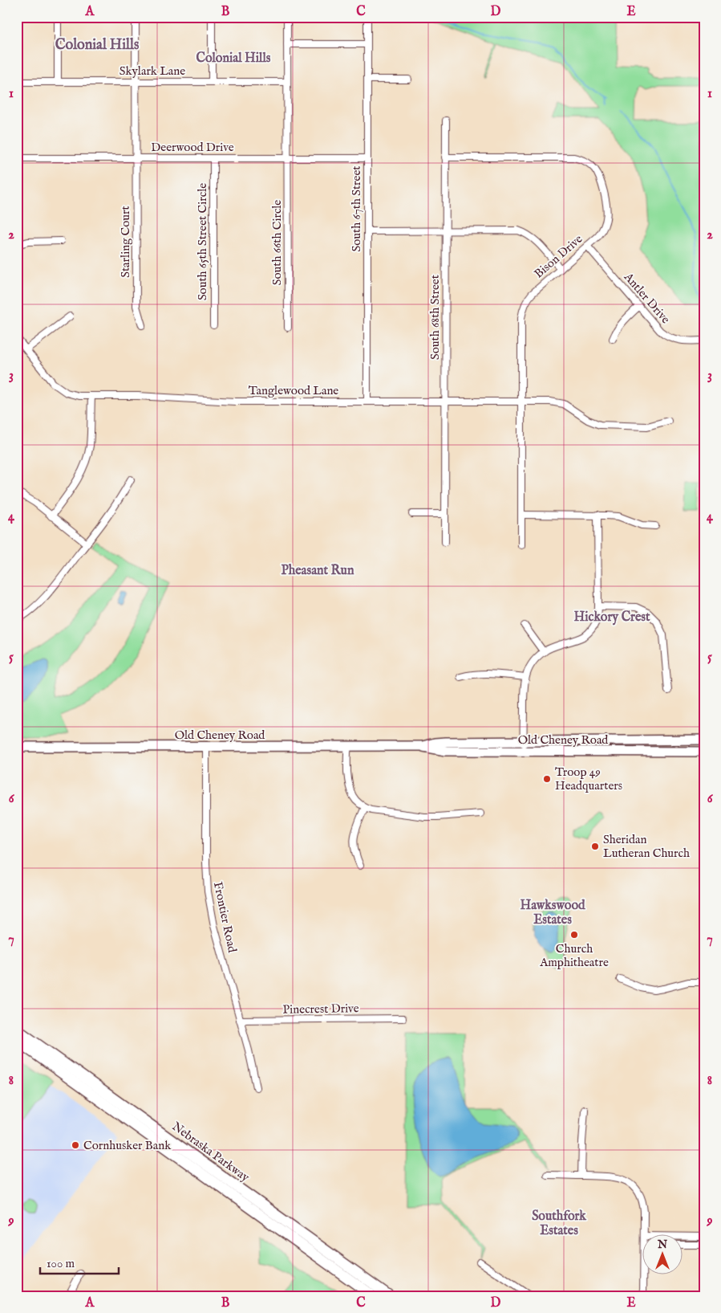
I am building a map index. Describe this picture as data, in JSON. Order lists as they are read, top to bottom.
{
  "streets": {
    "main road": ["Old Cheney Road", "Nebraska Parkway"],
    "street": [
      "Skylark Lane",
      "Deerwood Drive",
      "South 67th Street",
      "Starling Court",
      "South 65th Street Circle",
      "South 66th Circle",
      "Bison Drive",
      "Antler Drive",
      "South 68th Street",
      "Tanglewood Lane",
      "Frontier Road",
      "Pinecrest Drive"
    ]
  },
  "crossings": [
    ["Skylark Lane", "Starling Court"],
    ["Skylark Lane", "South 66th Circle"],
    ["Deerwood Drive", "South 67th Street"],
    ["Deerwood Drive", "Starling Court"],
    ["Deerwood Drive", "South 65th Street Circle"],
    ["Deerwood Drive", "South 66th Circle"],
    ["South 67th Street", "Tanglewood Lane"],
    ["Bison Drive", "Antler Drive"],
    ["Bison Drive", "South 68th Street"],
    ["Bison Drive", "Tanglewood Lane"],
    ["South 68th Street", "Tanglewood Lane"],
    ["Old Cheney Road", "Frontier Road"],
    ["Frontier Road", "Pinecrest Drive"]
  ],
  "districts": [
    "Colonial Hills",
    "Colonial Hills",
    "Pheasant Run",
    "Hickory Crest",
    "Hawkswood Estates",
    "Southfork Estates"
  ],
  "places": [
    "Troop 49 Headquarters",
    "Sheridan Lutheran Church",
    "Church Amphitheatre",
    "Cornhusker Bank"
  ],
  "scale_bar": "100 m",
  "north": "top",
  "grid": {
    "columns": [
      "A",
      "B",
      "C",
      "D",
      "E"
    ],
    "rows": [
      "1",
      "2",
      "3",
      "4",
      "5",
      "6",
      "7",
      "8",
      "9"
    ]
  }
}
